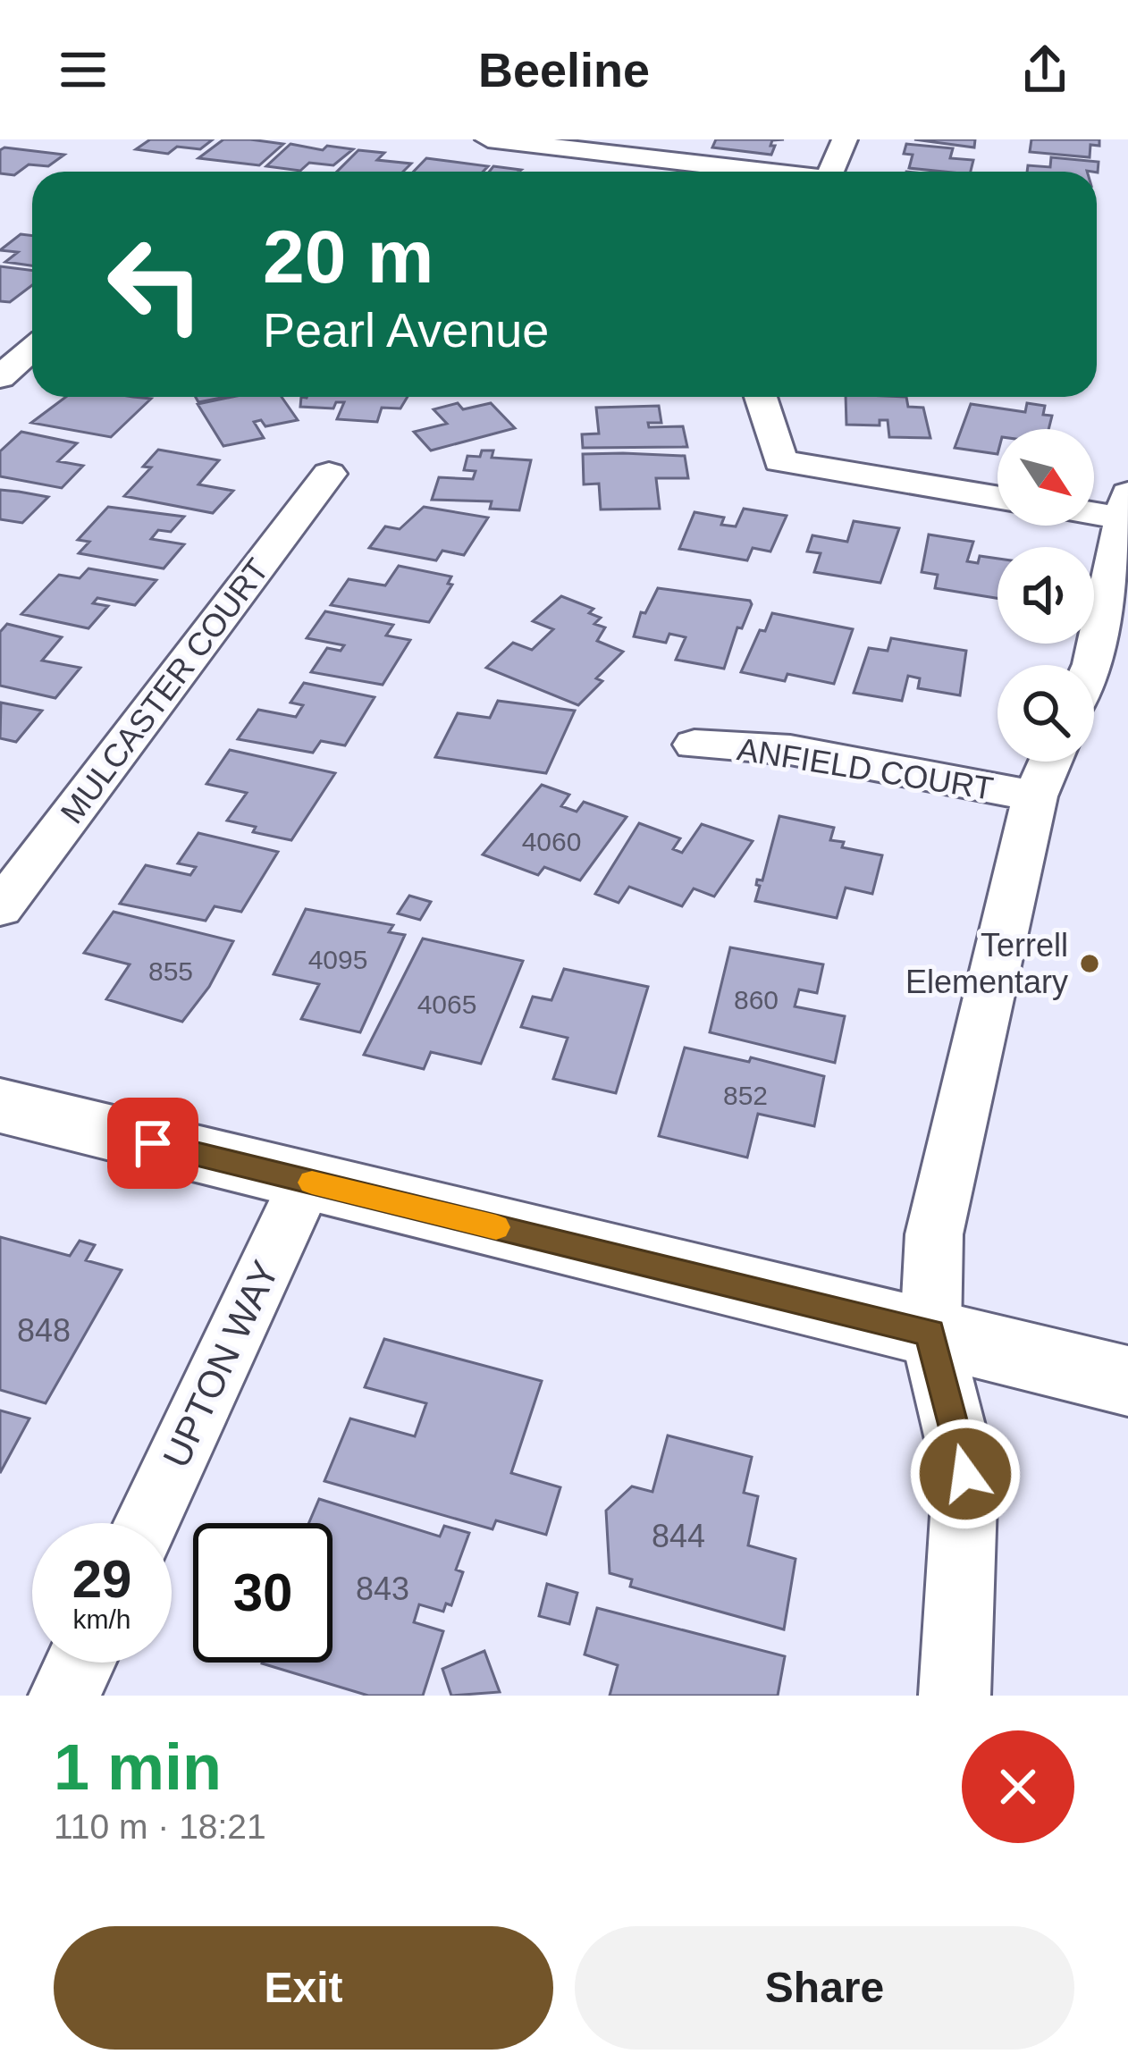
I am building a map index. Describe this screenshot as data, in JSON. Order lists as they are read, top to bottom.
{
  "streets": {
    "street": ["MULCASTER COURT", "ANFIELD COURT", "UPTON WAY"]
  },
  "places": ["Terrell Elementary"],
  "house_numbers": [
    "4060",
    "4095",
    "855",
    "860",
    "4065",
    "852",
    "848",
    "844",
    "843"
  ],
  "north": "bottom right",
  "page": {
    "header": "Beeline",
    "turn": ["20 m", "Pearl Avenue"],
    "speed": "29 km/h",
    "limit": "30",
    "heading": ["1 min", "110 m · 18:21"],
    "buttons": ["Exit", "Share"]
  }
}
